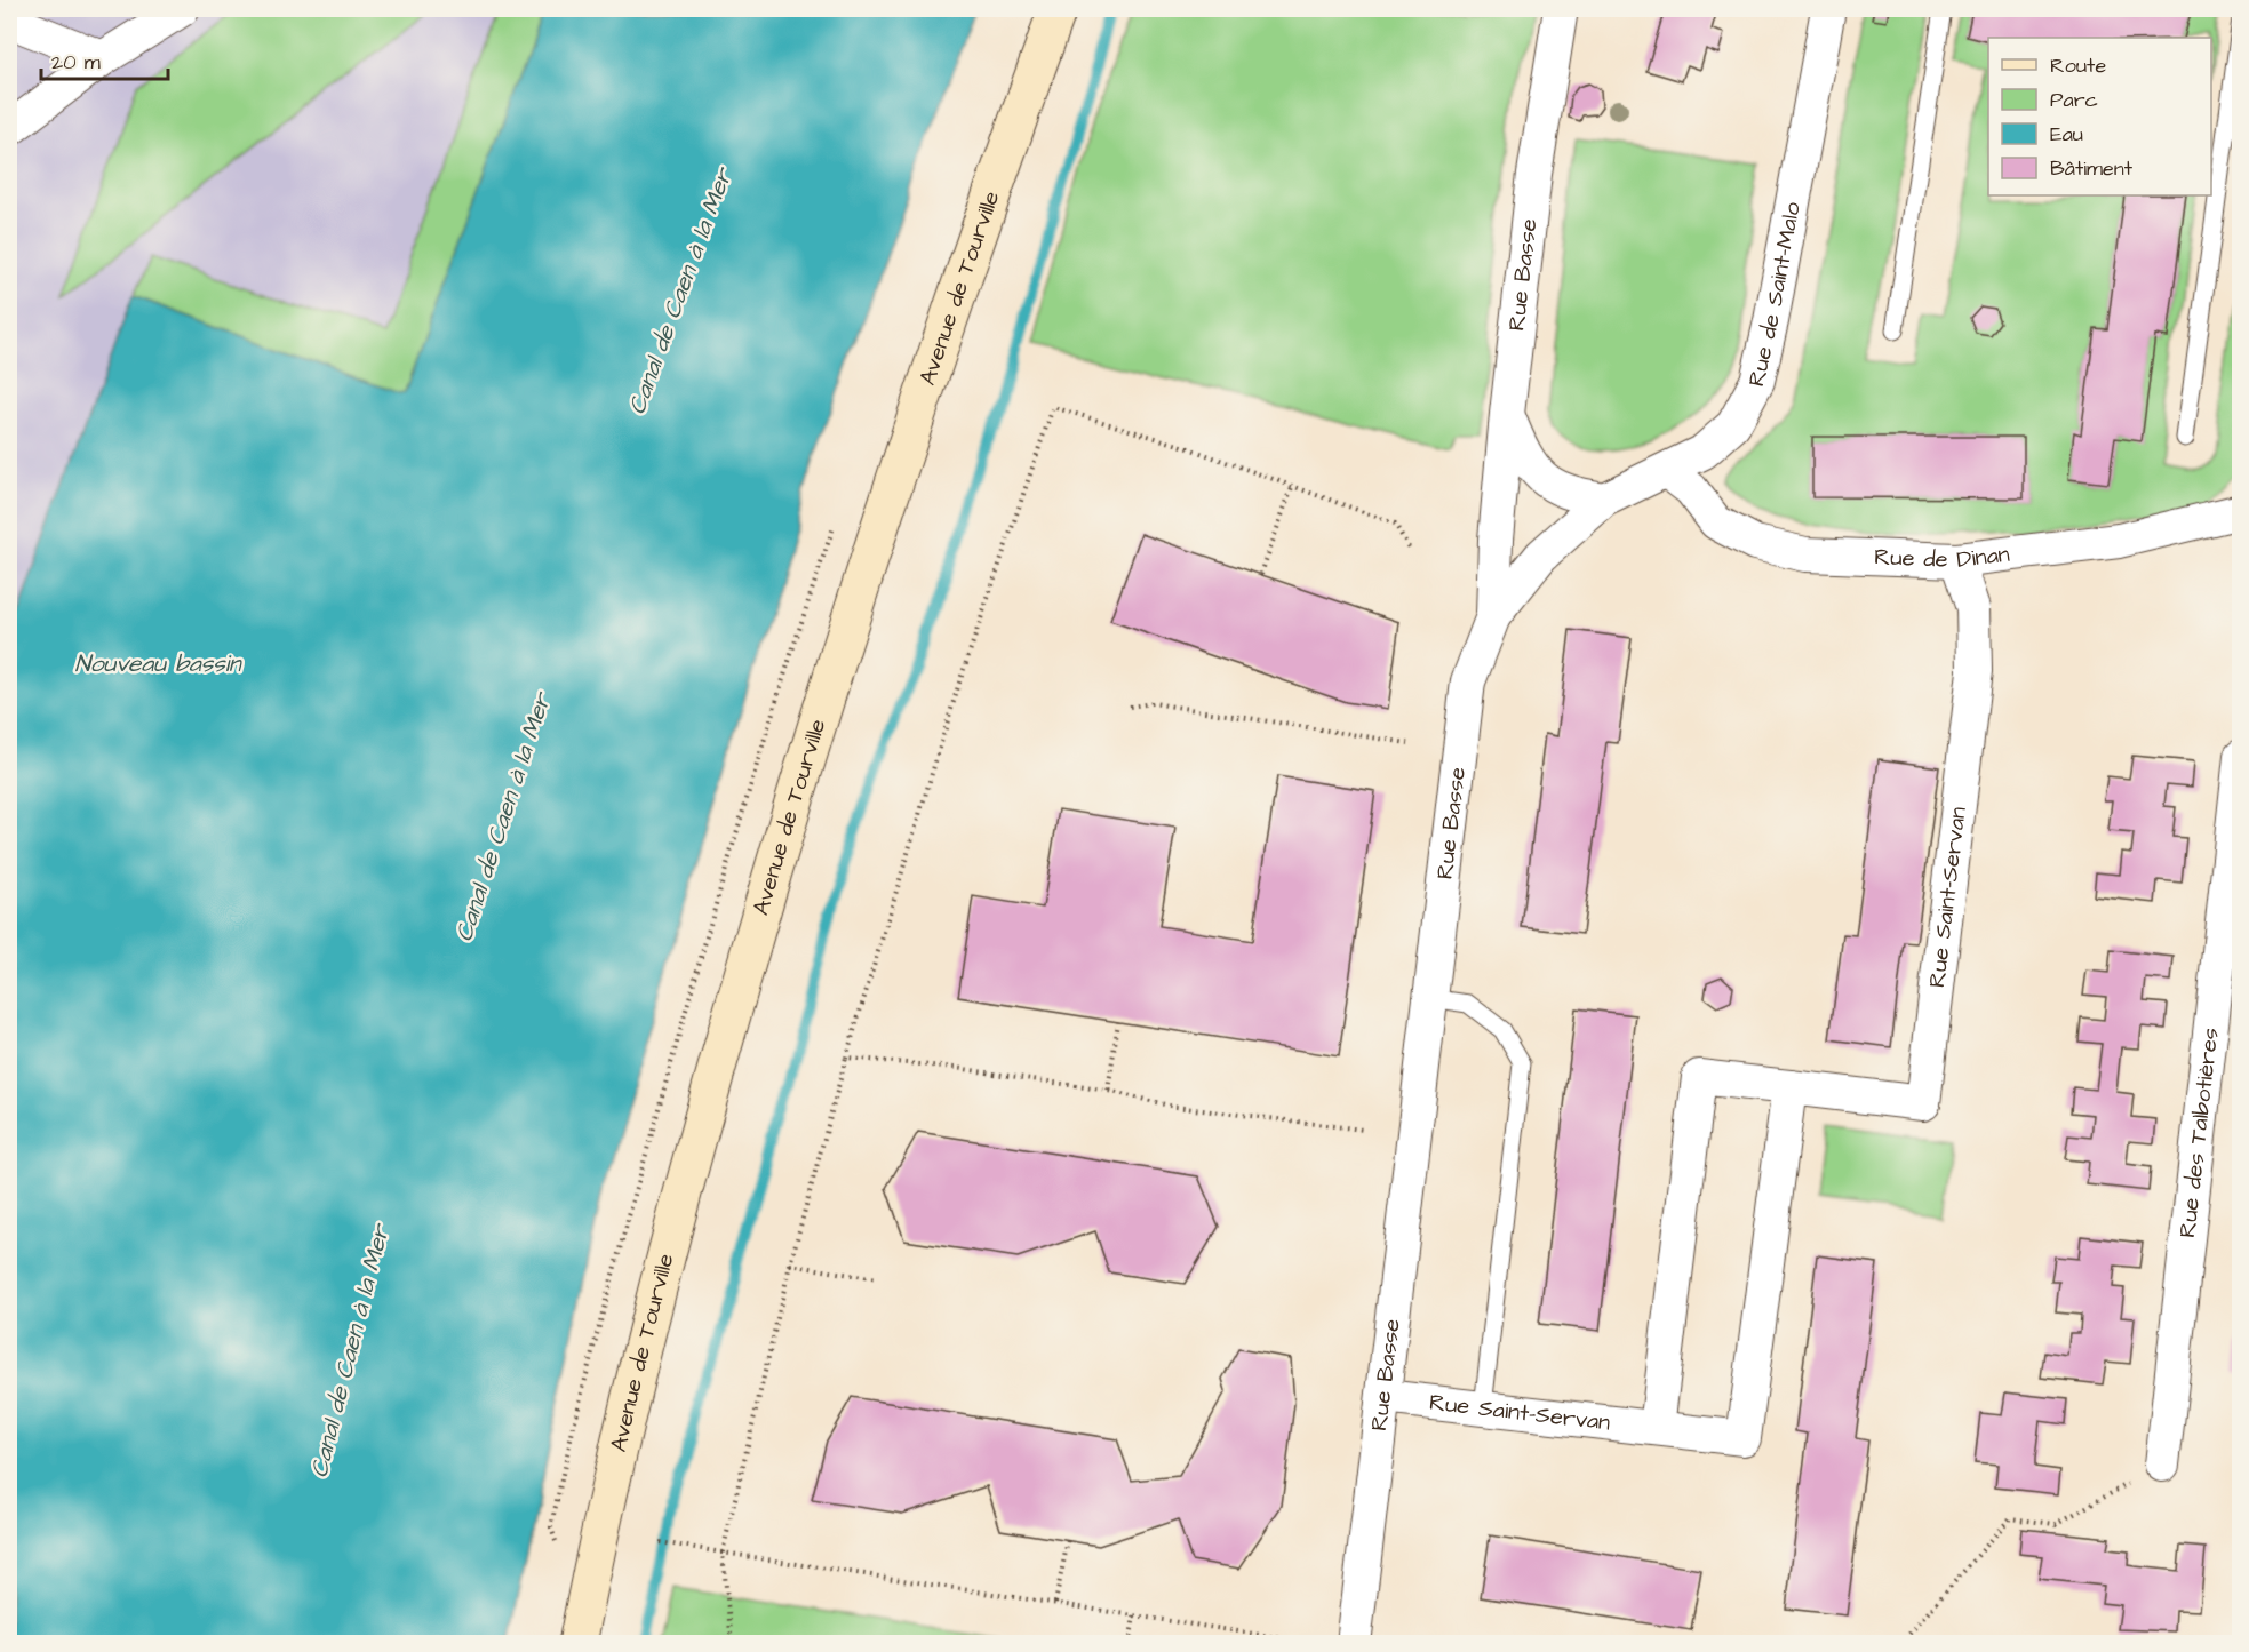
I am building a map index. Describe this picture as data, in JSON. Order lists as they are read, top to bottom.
{
  "streets": {
    "street": [
      "Rue Basse",
      "Avenue de Tourville",
      "Rue de Saint-Malo",
      "Rue de Dinan",
      "Rue Saint-Servan",
      "Rue des Talbotières"
    ]
  },
  "crossings": [
    ["Rue Basse", "Rue de Saint-Malo"],
    ["Rue Basse", "Rue Saint-Servan"],
    ["Rue de Saint-Malo", "Rue de Dinan"],
    ["Rue de Dinan", "Rue Saint-Servan"]
  ],
  "water": ["Canal de Caen à la Mer", "Nouveau bassin"],
  "legend": [
    "Route",
    "Parc",
    "Eau",
    "Bâtiment"
  ],
  "scale_bar": "20 m"
}
